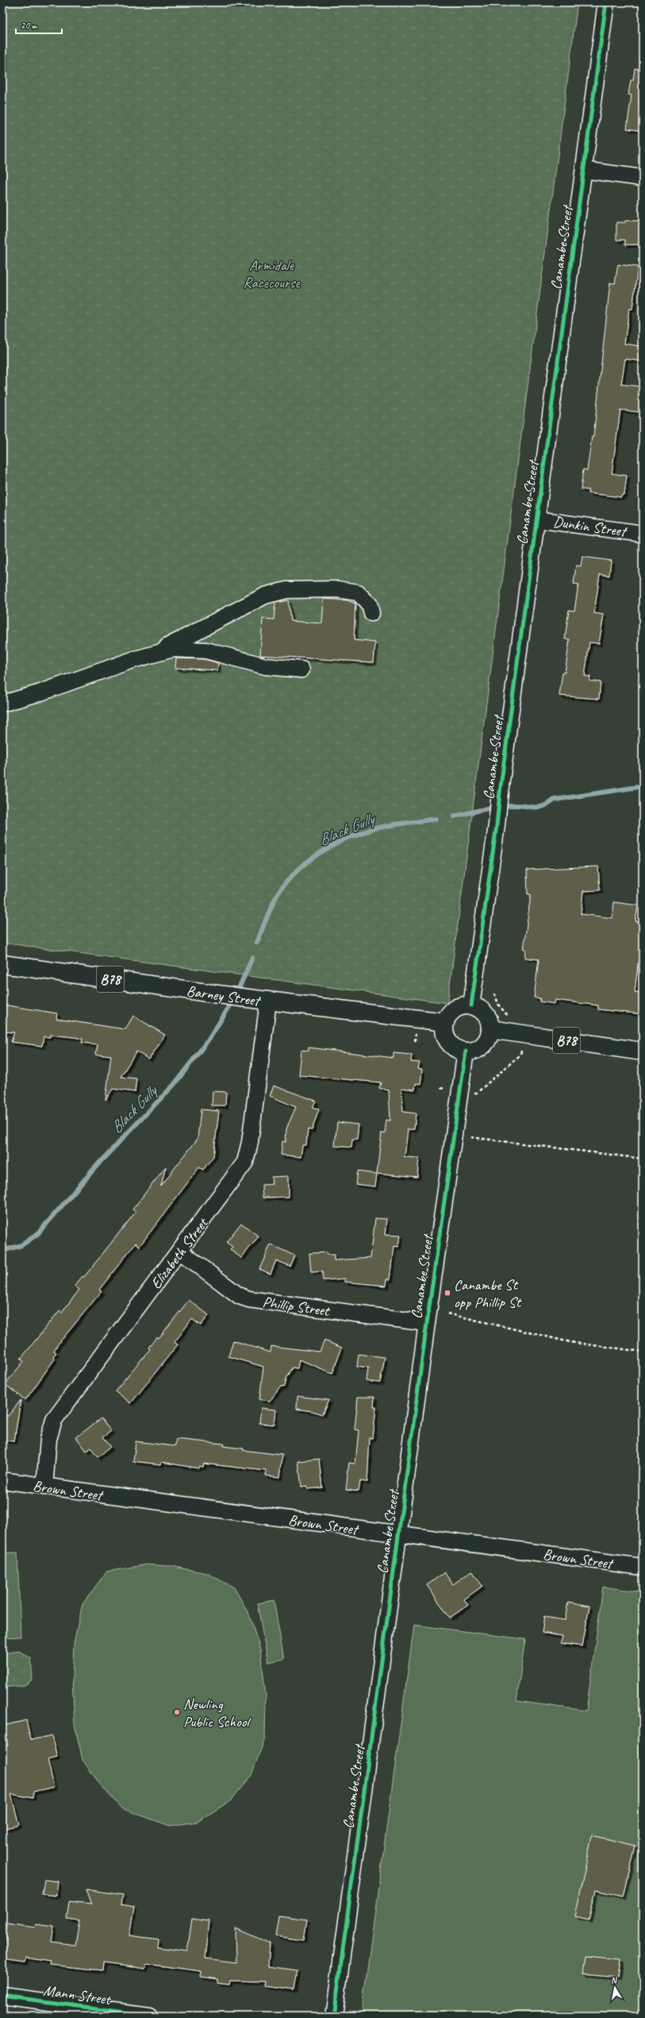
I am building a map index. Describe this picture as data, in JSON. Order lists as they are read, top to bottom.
{
  "streets": {
    "main road": ["B78", "Barney Street"],
    "street": [
      "Canambe Street",
      "Dunkin Street",
      "Elizabeth Street",
      "Phillip Street",
      "Brown Street",
      "Mann Street"
    ]
  },
  "crossings": [
    ["Canambe Street", "Dunkin Street"],
    ["Canambe Street", "B78"],
    ["Canambe Street", "Barney Street"],
    ["Canambe Street", "Phillip Street"],
    ["Canambe Street", "Brown Street"],
    ["B78", "Barney Street"],
    ["Barney Street", "Elizabeth Street"],
    ["Elizabeth Street", "Phillip Street"],
    ["Elizabeth Street", "Brown Street"]
  ],
  "water": ["Black Gully"],
  "parks": ["Armidale Racecourse"],
  "places": {
    "transit": ["Canambe St opp Phillip St"],
    "other": ["Newling Public School"]
  },
  "scale_bar": "20 m",
  "north": "top"
}
